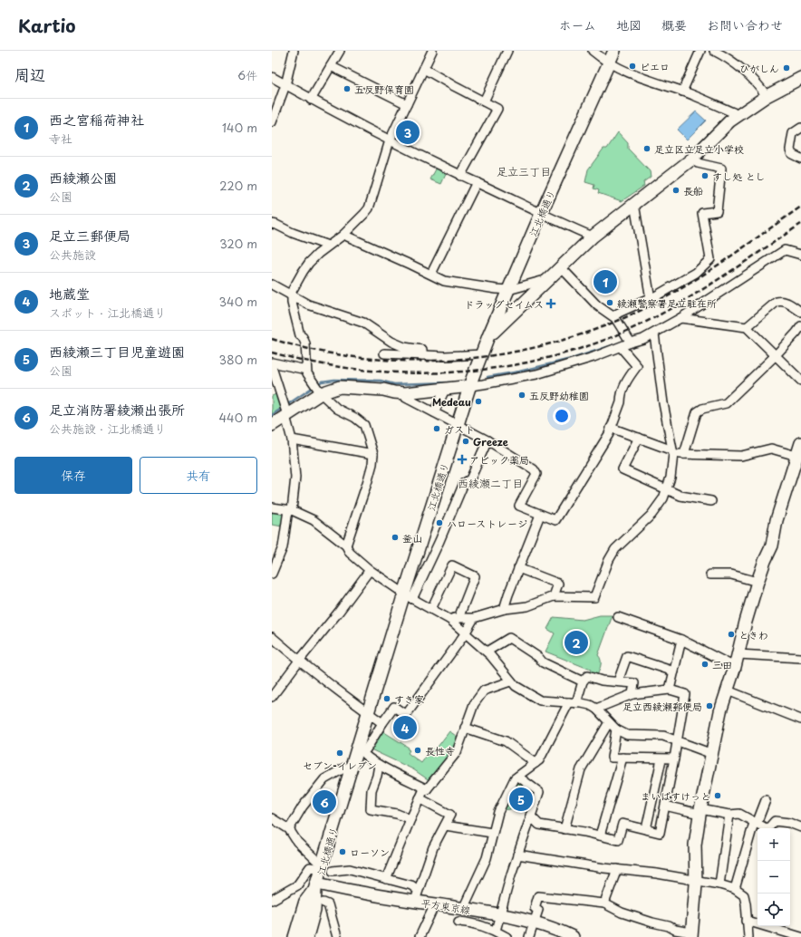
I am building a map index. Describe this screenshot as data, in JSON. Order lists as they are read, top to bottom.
{
  "streets": {
    "main road": ["江北橋通り", "平方東京線"]
  },
  "crossings": [
    ["江北橋通り", "平方東京線"]
  ],
  "districts": ["足立三丁目", "西綾瀬二丁目"],
  "places": {
    "other": [
      "ピエロ",
      "ひがしん",
      "五反野保育園",
      "足立区立足立小学校",
      "すし処 とし",
      "長船",
      "綾瀬警察署足立駐在所",
      "五反野幼稚園",
      "Medeau",
      "ガスト",
      "Greeze",
      "ハローストレージ",
      "釜山",
      "ときわ",
      "三田",
      "すき家",
      "足立西綾瀬郵便局",
      "長性寺",
      "セブン-イレブン",
      "まいばすけっと",
      "ローソン"
    ],
    "health": ["ドラッグセイムス", "アビック薬局"]
  },
  "page": {
    "header": "Kartio",
    "nav": [
      "ホーム",
      "地図",
      "概要",
      "お問い合わせ"
    ],
    "heading": ["周辺", "6件"],
    "list": [
      {
        "mark": "1",
        "name": "西之宮稲荷神社",
        "note": "寺社",
        "value": "140 m"
      },
      {
        "mark": "2",
        "name": "西綾瀬公園",
        "note": "公園",
        "value": "220 m"
      },
      {
        "mark": "3",
        "name": "足立三郵便局",
        "note": "公共施設",
        "value": "320 m"
      },
      {
        "mark": "4",
        "name": "地蔵堂",
        "note": "スポット · 江北橋通り",
        "value": "340 m"
      },
      {
        "mark": "5",
        "name": "西綾瀬三丁目児童遊園",
        "note": "公園",
        "value": "380 m"
      },
      {
        "mark": "6",
        "name": "足立消防署綾瀬出張所",
        "note": "公共施設 · 江北橋通り",
        "value": "440 m"
      }
    ],
    "pins": [
      "3",
      "1",
      "2",
      "4",
      "5",
      "6"
    ],
    "buttons": ["保存", "共有"],
    "map_buttons": ["+", "−"]
  }
}
